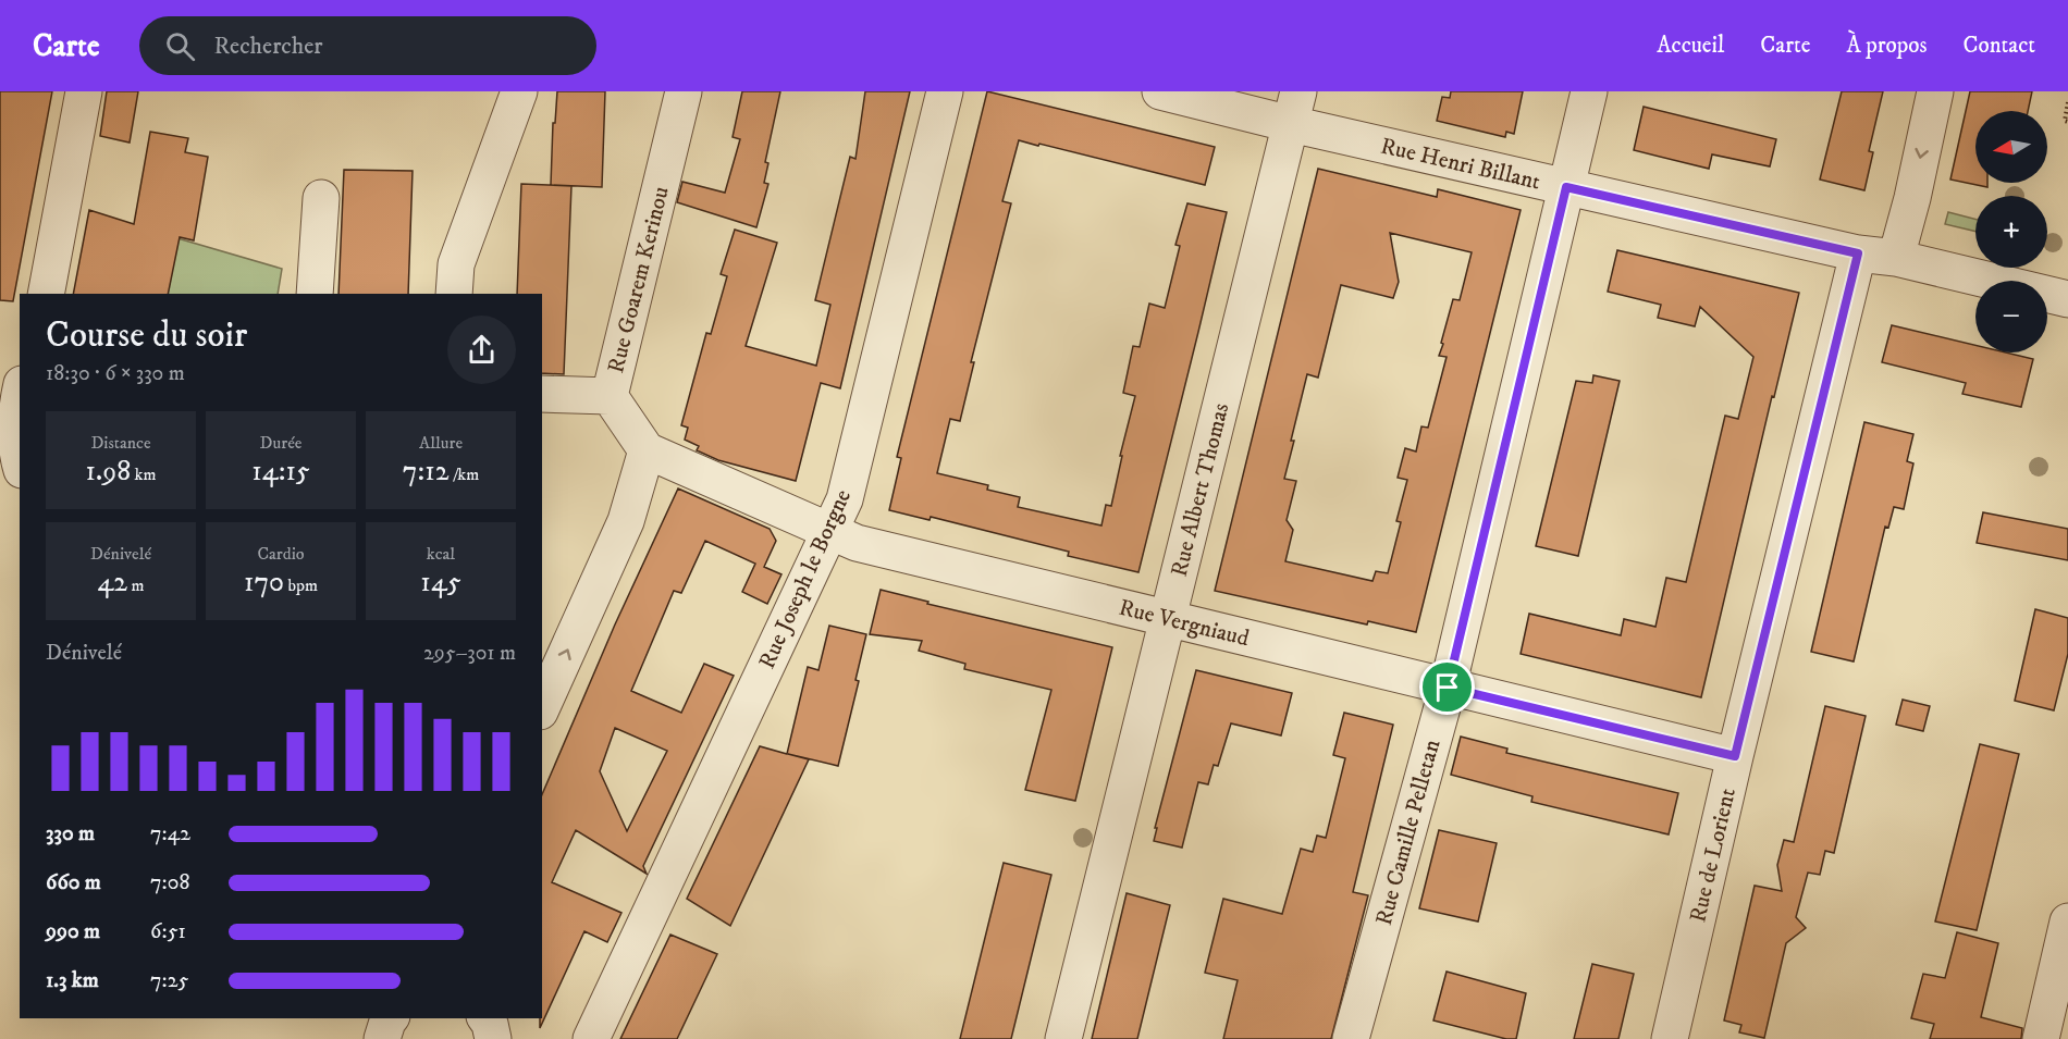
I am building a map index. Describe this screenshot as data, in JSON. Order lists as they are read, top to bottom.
{
  "streets": {
    "street": [
      "Rue Henri Billant",
      "Rue Goarem Kerinou",
      "Rue Albert Thomas",
      "Rue Joseph le Borgne",
      "Rue Vergniaud",
      "Rue Camille Pelletan",
      "Rue de Lorient"
    ]
  },
  "crossings": [
    ["Rue Henri Billant", "Rue Albert Thomas"],
    ["Rue Henri Billant", "Rue Camille Pelletan"],
    ["Rue Henri Billant", "Rue de Lorient"],
    ["Rue Goarem Kerinou", "Rue Vergniaud"],
    ["Rue Albert Thomas", "Rue Vergniaud"],
    ["Rue Joseph le Borgne", "Rue Vergniaud"],
    ["Rue Vergniaud", "Rue Camille Pelletan"],
    ["Rue Vergniaud", "Rue de Lorient"]
  ],
  "north": "left",
  "page": {
    "header": "Carte",
    "search": "Rechercher",
    "nav": [
      "Accueil",
      "Carte",
      "À propos",
      "Contact"
    ],
    "map_buttons": ["+", "−"],
    "heading": ["Course du soir", "18:30 · 6 × 330 m"],
    "stats": [
      ["Distance", "1.98 km"],
      ["Durée", "14:15"],
      ["Allure", "7:12 /km"],
      ["Dénivelé", "42 m"],
      ["Cardio", "170 bpm"],
      ["kcal", "145"]
    ],
    "chart": ["Dénivelé", "295–301 m"],
    "list": [
      {
        "name": "330 m",
        "note": "7:42"
      },
      {
        "name": "660 m",
        "note": "7:08"
      },
      {
        "name": "990 m",
        "note": "6:51"
      },
      {
        "name": "1.3 km",
        "note": "7:25"
      }
    ]
  }
}
